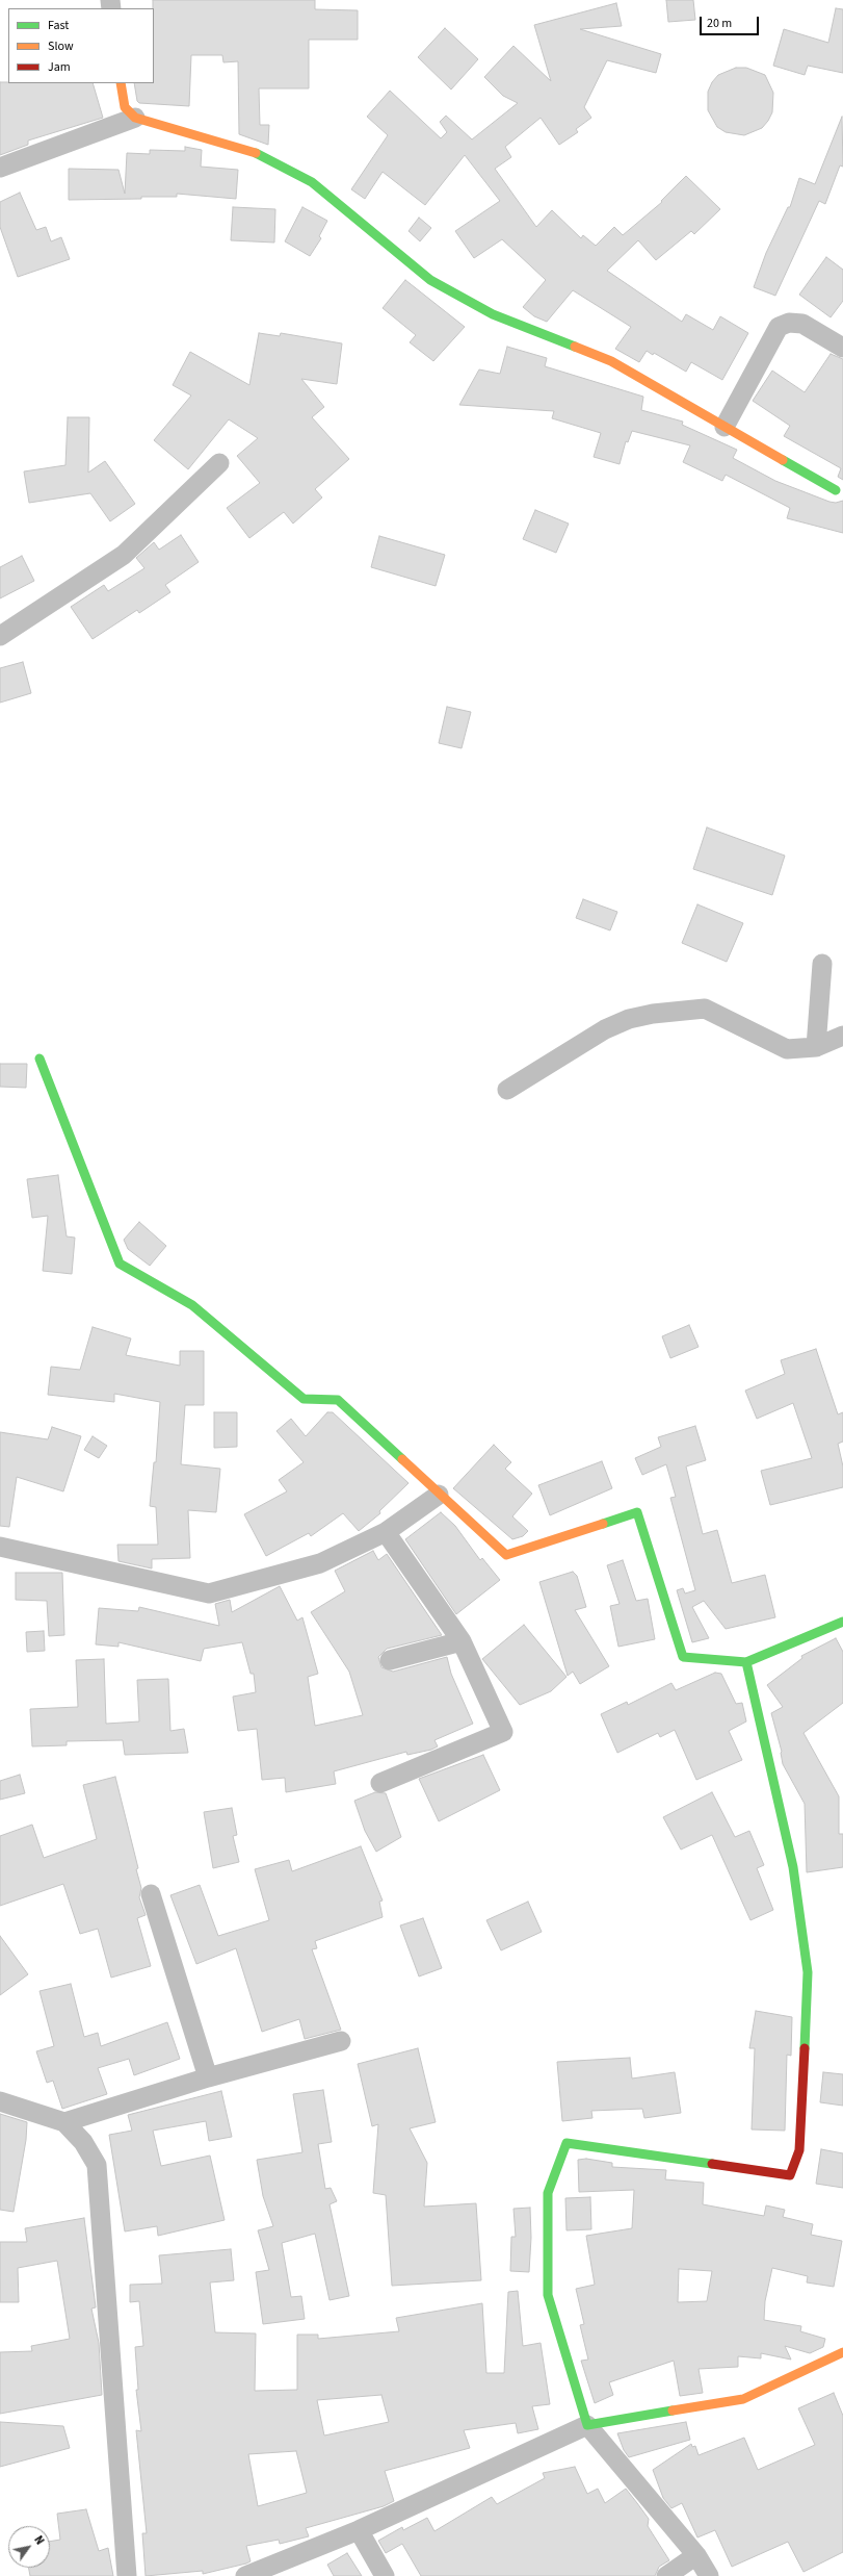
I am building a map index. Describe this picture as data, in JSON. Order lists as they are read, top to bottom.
{
  "legend": ["Fast", "Slow", "Jam"],
  "scale_bar": "20 m",
  "north": "top right"
}
